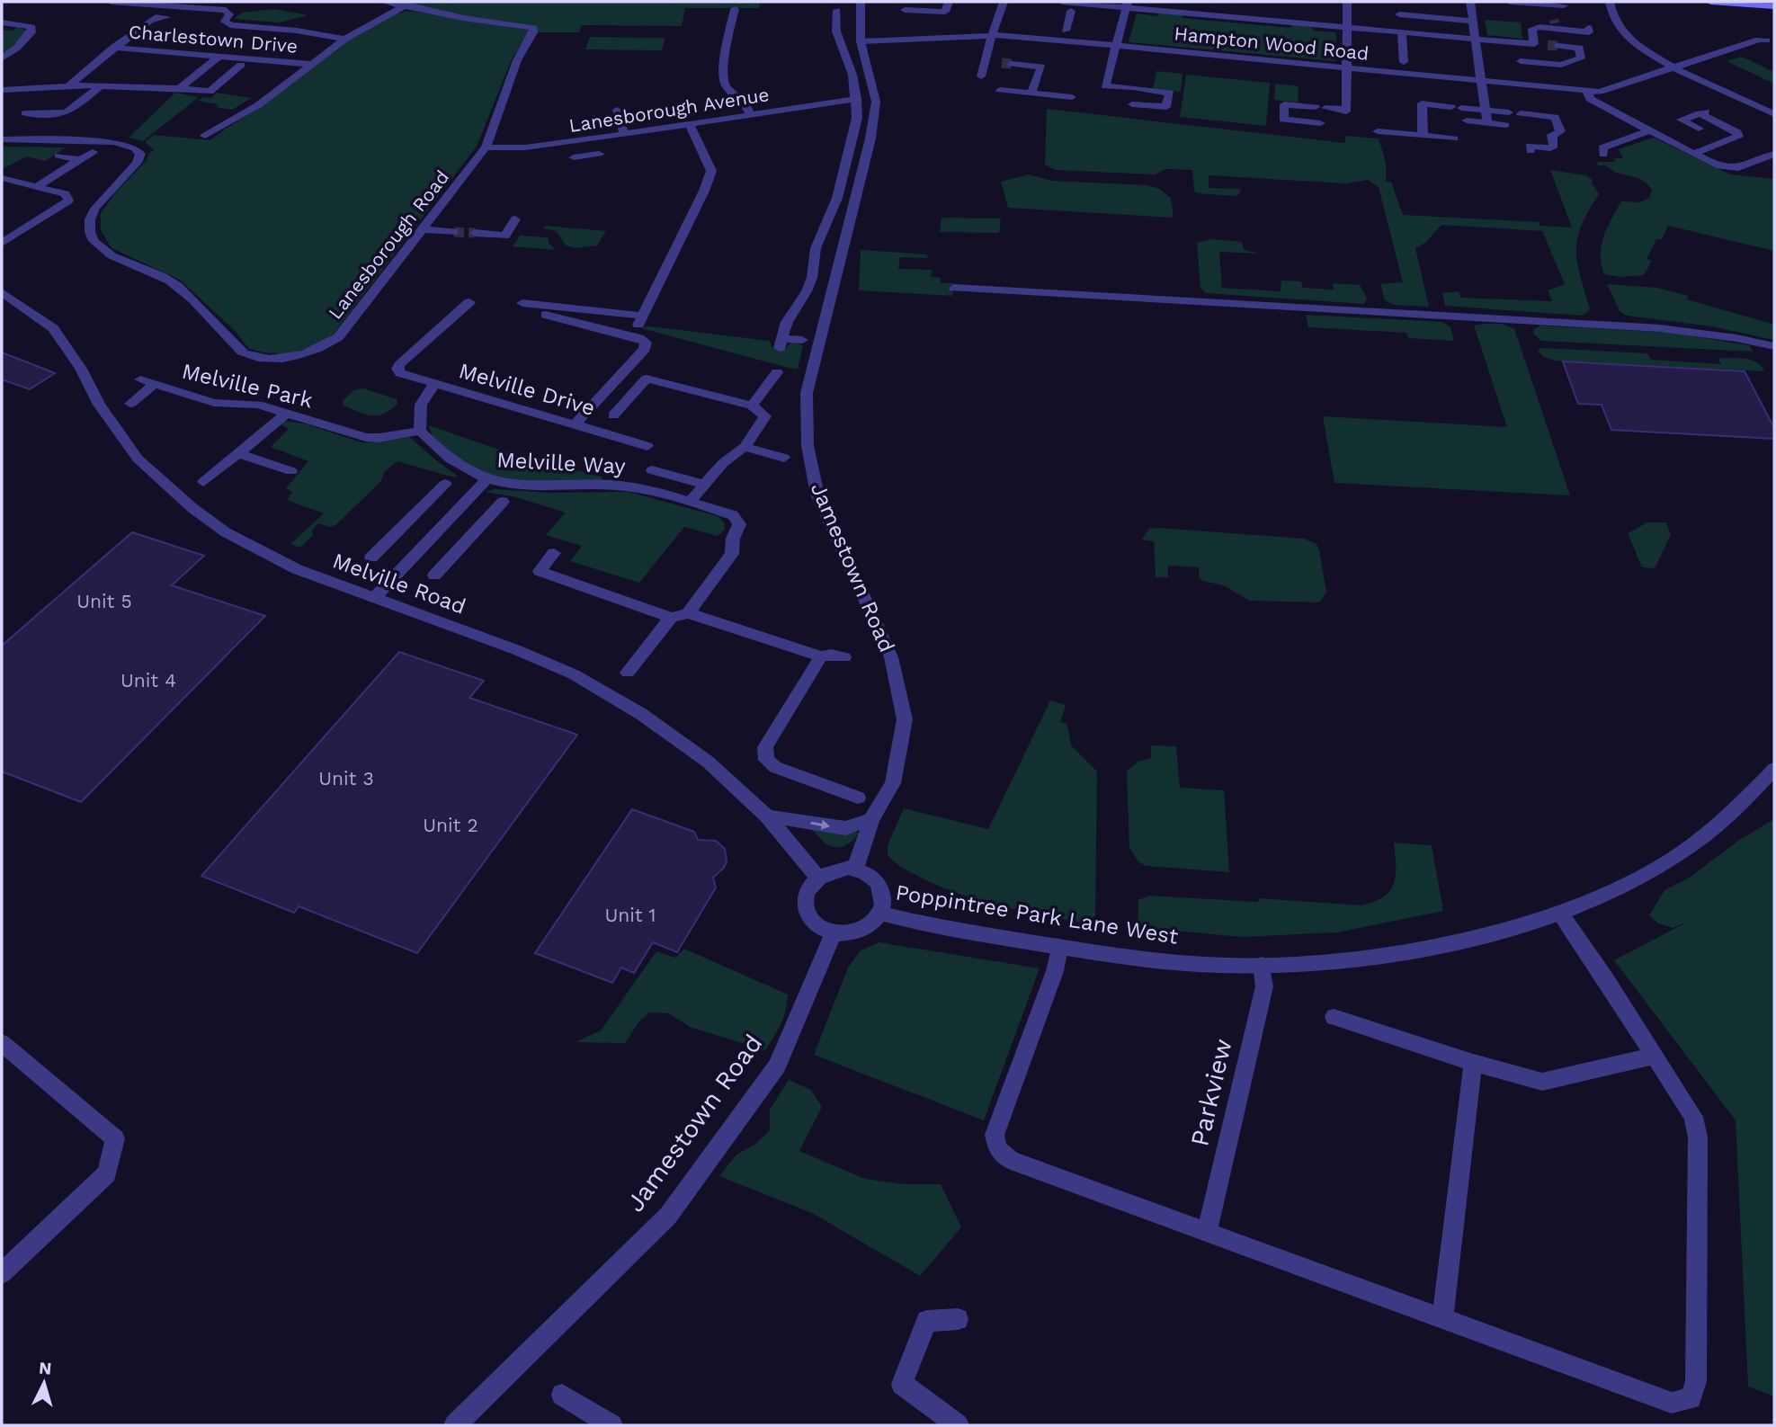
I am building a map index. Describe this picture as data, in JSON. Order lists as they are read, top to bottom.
{
  "streets": {
    "street": [
      "Charlestown Drive",
      "Hampton Wood Road",
      "Lanesborough Avenue",
      "Lanesborough Road",
      "Melville Park",
      "Melville Drive",
      "Melville Way",
      "Jamestown Road",
      "Melville Road",
      "Poppintree Park Lane West",
      "Parkview"
    ]
  },
  "crossings": [
    ["Hampton Wood Road", "Jamestown Road"],
    ["Lanesborough Avenue", "Lanesborough Road"],
    ["Melville Park", "Melville Way"],
    ["Jamestown Road", "Melville Road"],
    ["Jamestown Road", "Poppintree Park Lane West"],
    ["Melville Road", "Poppintree Park Lane West"],
    ["Poppintree Park Lane West", "Parkview"]
  ],
  "house_numbers": [
    "Unit 5",
    "Unit 4",
    "Unit 3",
    "Unit 2",
    "Unit 1"
  ],
  "north": "top"
}
